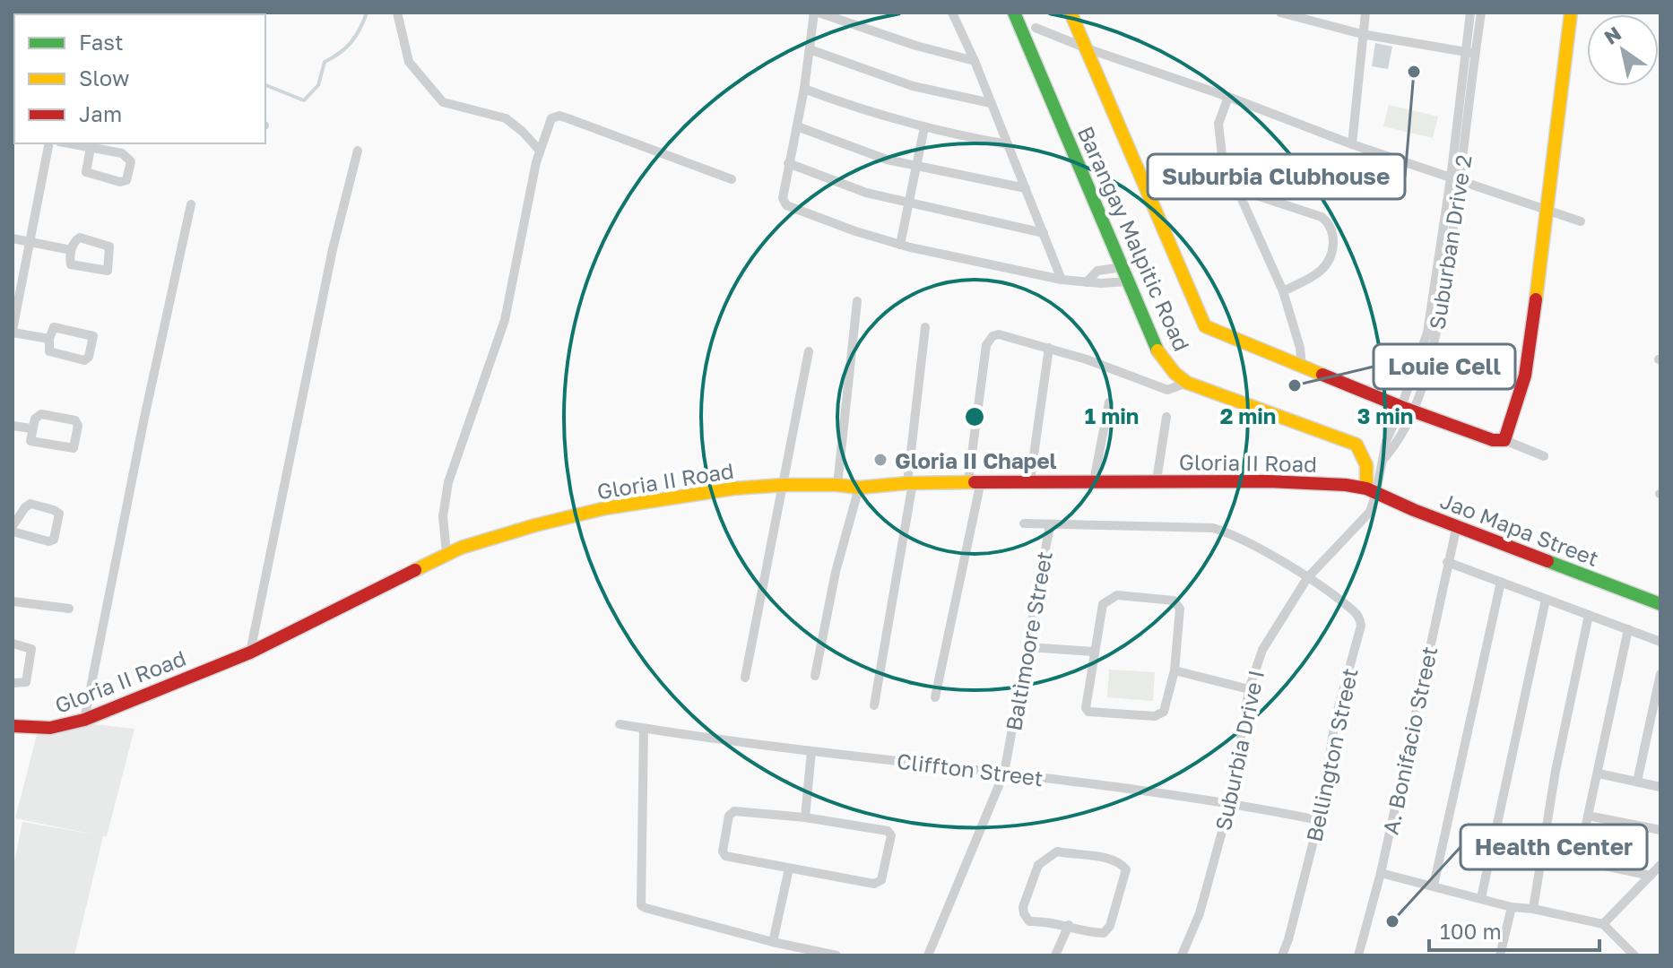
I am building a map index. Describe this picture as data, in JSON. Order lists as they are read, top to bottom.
{
  "streets": {
    "street": [
      "Barangay Malpitic Road",
      "Suburban Drive 2",
      "Gloria II Road",
      "Jao Mapa Street",
      "Baltimoore Street",
      "A. Bonifacio Street",
      "Suburbia Drive I",
      "Bellington Street",
      "Cliffton Street"
    ]
  },
  "crossings": [
    ["Barangay Malpitic Road", "Suburban Drive 2"],
    ["Barangay Malpitic Road", "Gloria II Road"],
    ["Barangay Malpitic Road", "Jao Mapa Street"],
    ["Barangay Malpitic Road", "Suburbia Drive I"],
    ["Suburban Drive 2", "Gloria II Road"],
    ["Suburban Drive 2", "Jao Mapa Street"],
    ["Suburban Drive 2", "Suburbia Drive I"],
    ["Gloria II Road", "Jao Mapa Street"],
    ["Gloria II Road", "Suburbia Drive I"],
    ["Jao Mapa Street", "A. Bonifacio Street"],
    ["Jao Mapa Street", "Suburbia Drive I"],
    ["Baltimoore Street", "Bellington Street"],
    ["Baltimoore Street", "Cliffton Street"],
    ["Suburbia Drive I", "Bellington Street"],
    ["Suburbia Drive I", "Cliffton Street"],
    ["Bellington Street", "Cliffton Street"]
  ],
  "places": [
    "Suburbia Clubhouse",
    "Louie Cell",
    "Gloria II Chapel",
    "Health Center"
  ],
  "legend": ["Fast", "Slow", "Jam"],
  "scale_bar": "100 m",
  "north": "top left",
  "rings": ["1 min", "2 min", "3 min"]
}
